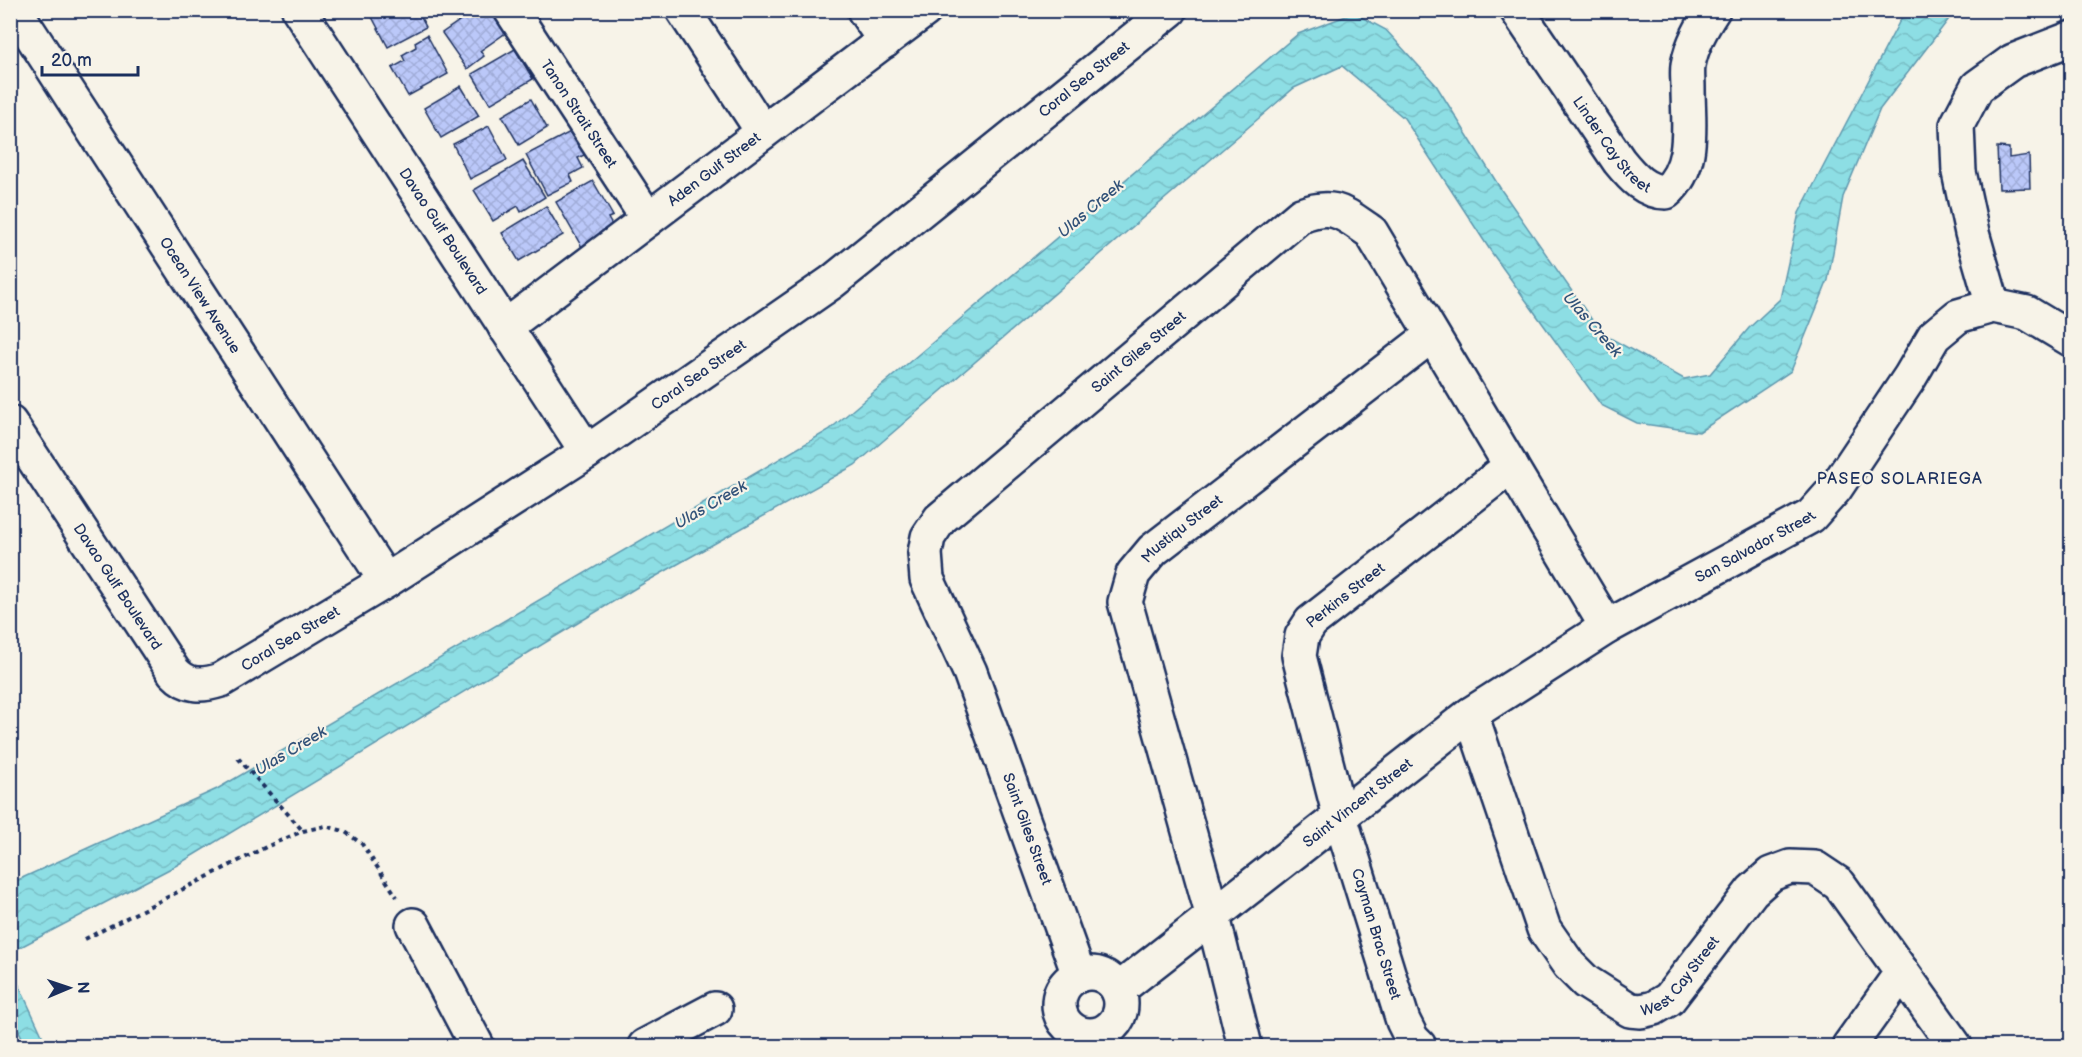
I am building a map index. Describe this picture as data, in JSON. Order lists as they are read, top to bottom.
{
  "streets": {
    "street": [
      "Coral Sea Street",
      "Tanon Strait Street",
      "Linder Cay Street",
      "Aden Gulf Street",
      "Davao Gulf Boulevard",
      "Ocean View Avenue",
      "Saint Giles Street",
      "Mustiqu Street",
      "San Salvador Street",
      "Perkins Street",
      "Saint Vincent Street",
      "Cayman Brac Street",
      "West Cay Street"
    ]
  },
  "crossings": [
    ["Coral Sea Street", "Davao Gulf Boulevard"],
    ["Coral Sea Street", "Ocean View Avenue"],
    ["Tanon Strait Street", "Aden Gulf Street"],
    ["Aden Gulf Street", "Davao Gulf Boulevard"],
    ["Saint Giles Street", "Mustiqu Street"],
    ["Saint Giles Street", "San Salvador Street"],
    ["Saint Giles Street", "Perkins Street"],
    ["Saint Giles Street", "Saint Vincent Street"],
    ["Mustiqu Street", "Saint Vincent Street"],
    ["San Salvador Street", "Saint Vincent Street"],
    ["Perkins Street", "Saint Vincent Street"],
    ["Perkins Street", "Cayman Brac Street"],
    ["Saint Vincent Street", "Cayman Brac Street"],
    ["Saint Vincent Street", "West Cay Street"]
  ],
  "districts": ["PASEO SOLARIEGA"],
  "water": ["Ulas Creek"],
  "scale_bar": "20 m",
  "north": "right"
}
